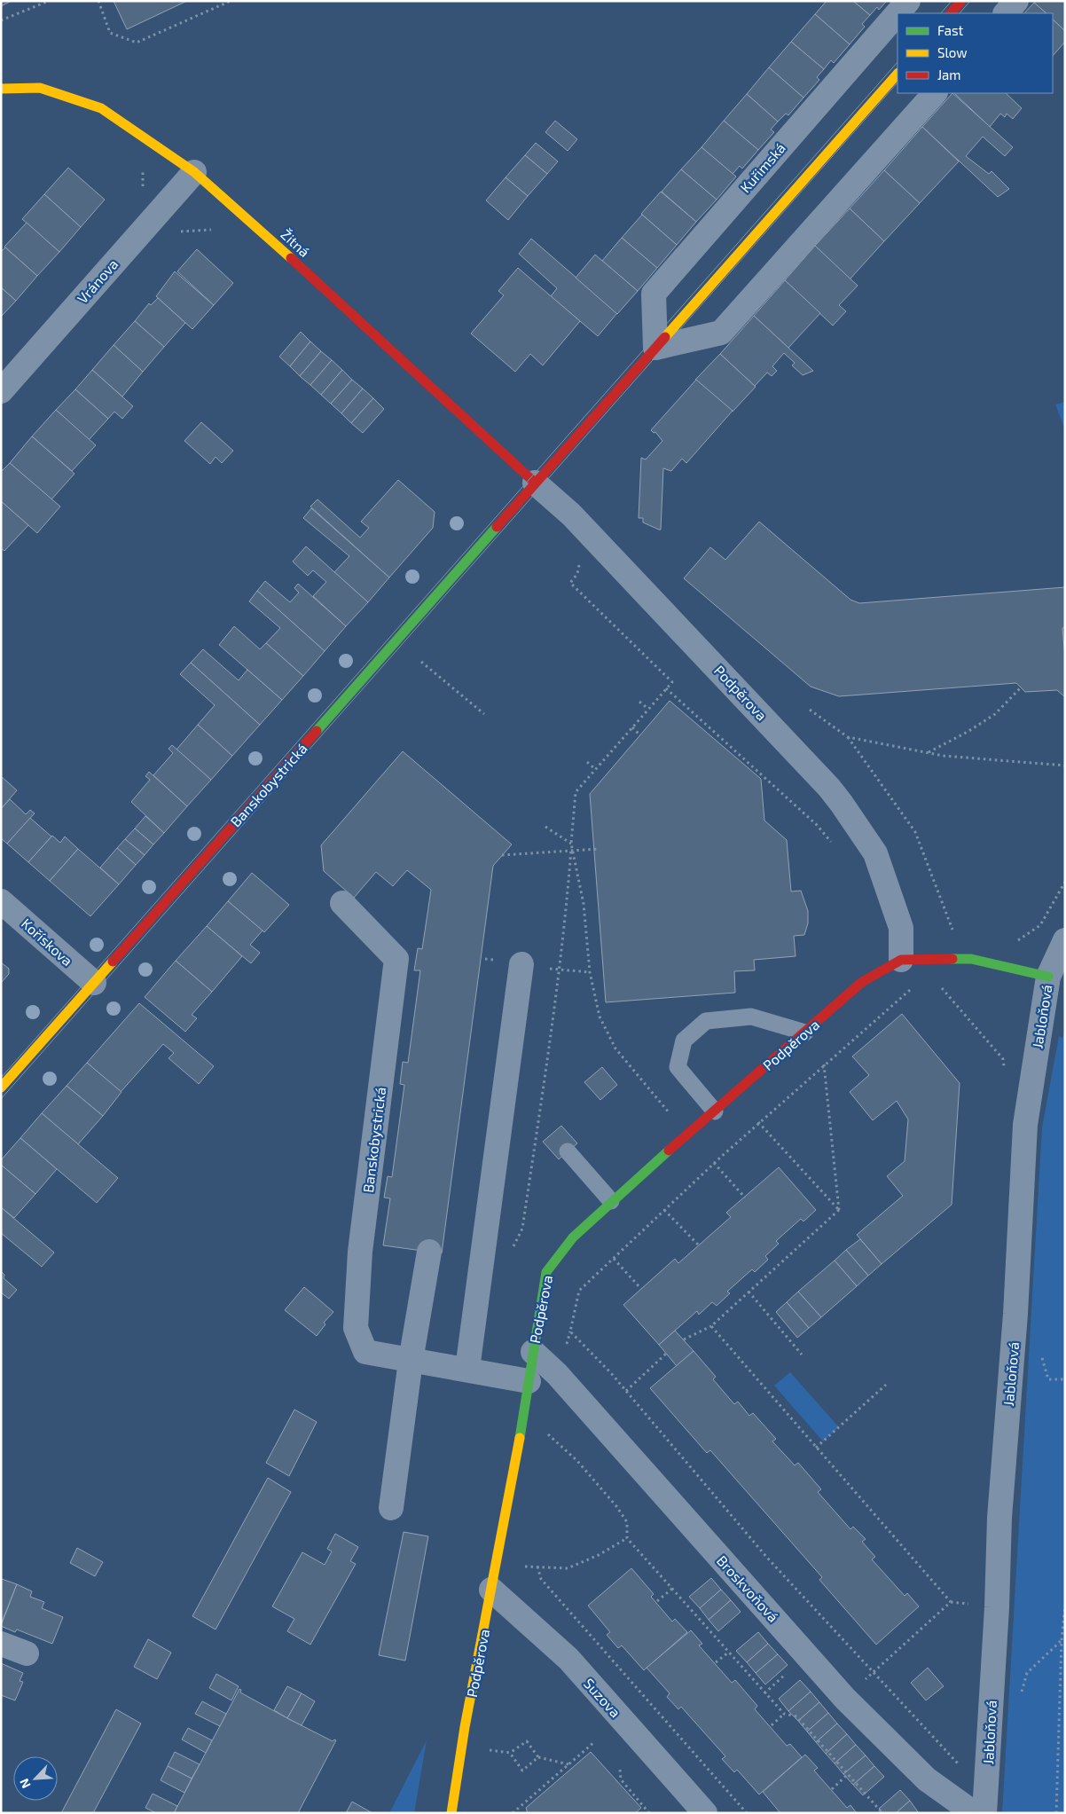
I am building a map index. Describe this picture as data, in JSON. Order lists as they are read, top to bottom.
{
  "streets": {
    "street": [
      "Kuřimská",
      "Žitná",
      "Vránova",
      "Podpěrova",
      "Banskobystrická",
      "Kořískova",
      "Jabloňová",
      "Broskvoňová",
      "Suzova"
    ]
  },
  "crossings": [
    ["Žitná", "Vránova"],
    ["Žitná", "Podpěrova"],
    ["Žitná", "Banskobystrická"],
    ["Podpěrova", "Banskobystrická"],
    ["Podpěrova", "Jabloňová"],
    ["Podpěrova", "Broskvoňová"],
    ["Podpěrova", "Suzova"],
    ["Banskobystrická", "Kořískova"]
  ],
  "legend": ["Fast", "Slow", "Jam"],
  "north": "bottom left"
}
